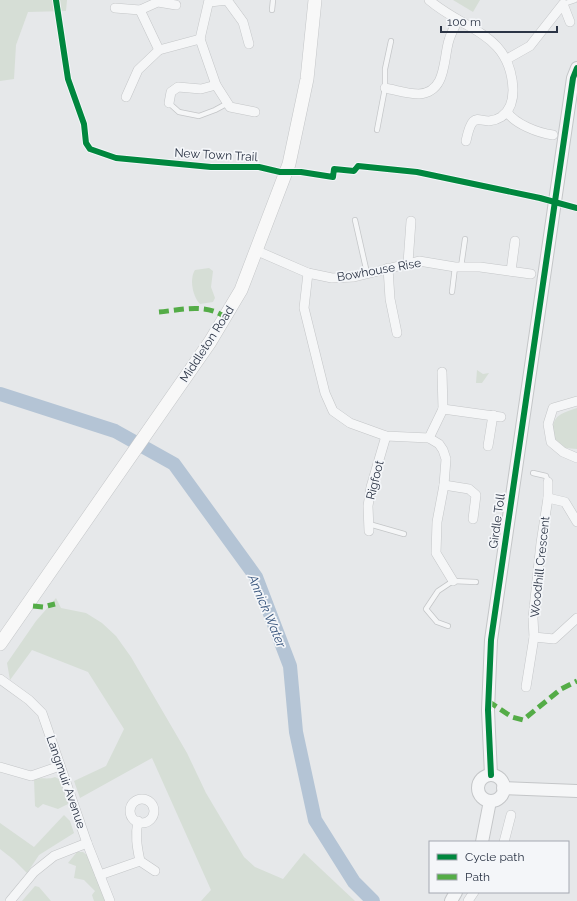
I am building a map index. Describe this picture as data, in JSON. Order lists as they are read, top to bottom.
{
  "streets": {
    "main road": ["Middleton Road"],
    "street": [
      "Bowhouse Rise",
      "Rigfoot",
      "Girdle Toll",
      "Woodhill Crescent",
      "Langmuir Avenue"
    ],
    "cycle path": ["New Town Trail"]
  },
  "crossings": [
    ["Bowhouse Rise", "Middleton Road"]
  ],
  "water": ["Annick Water"],
  "legend": ["Cycle path", "Path"],
  "scale_bar": "100 m"
}
